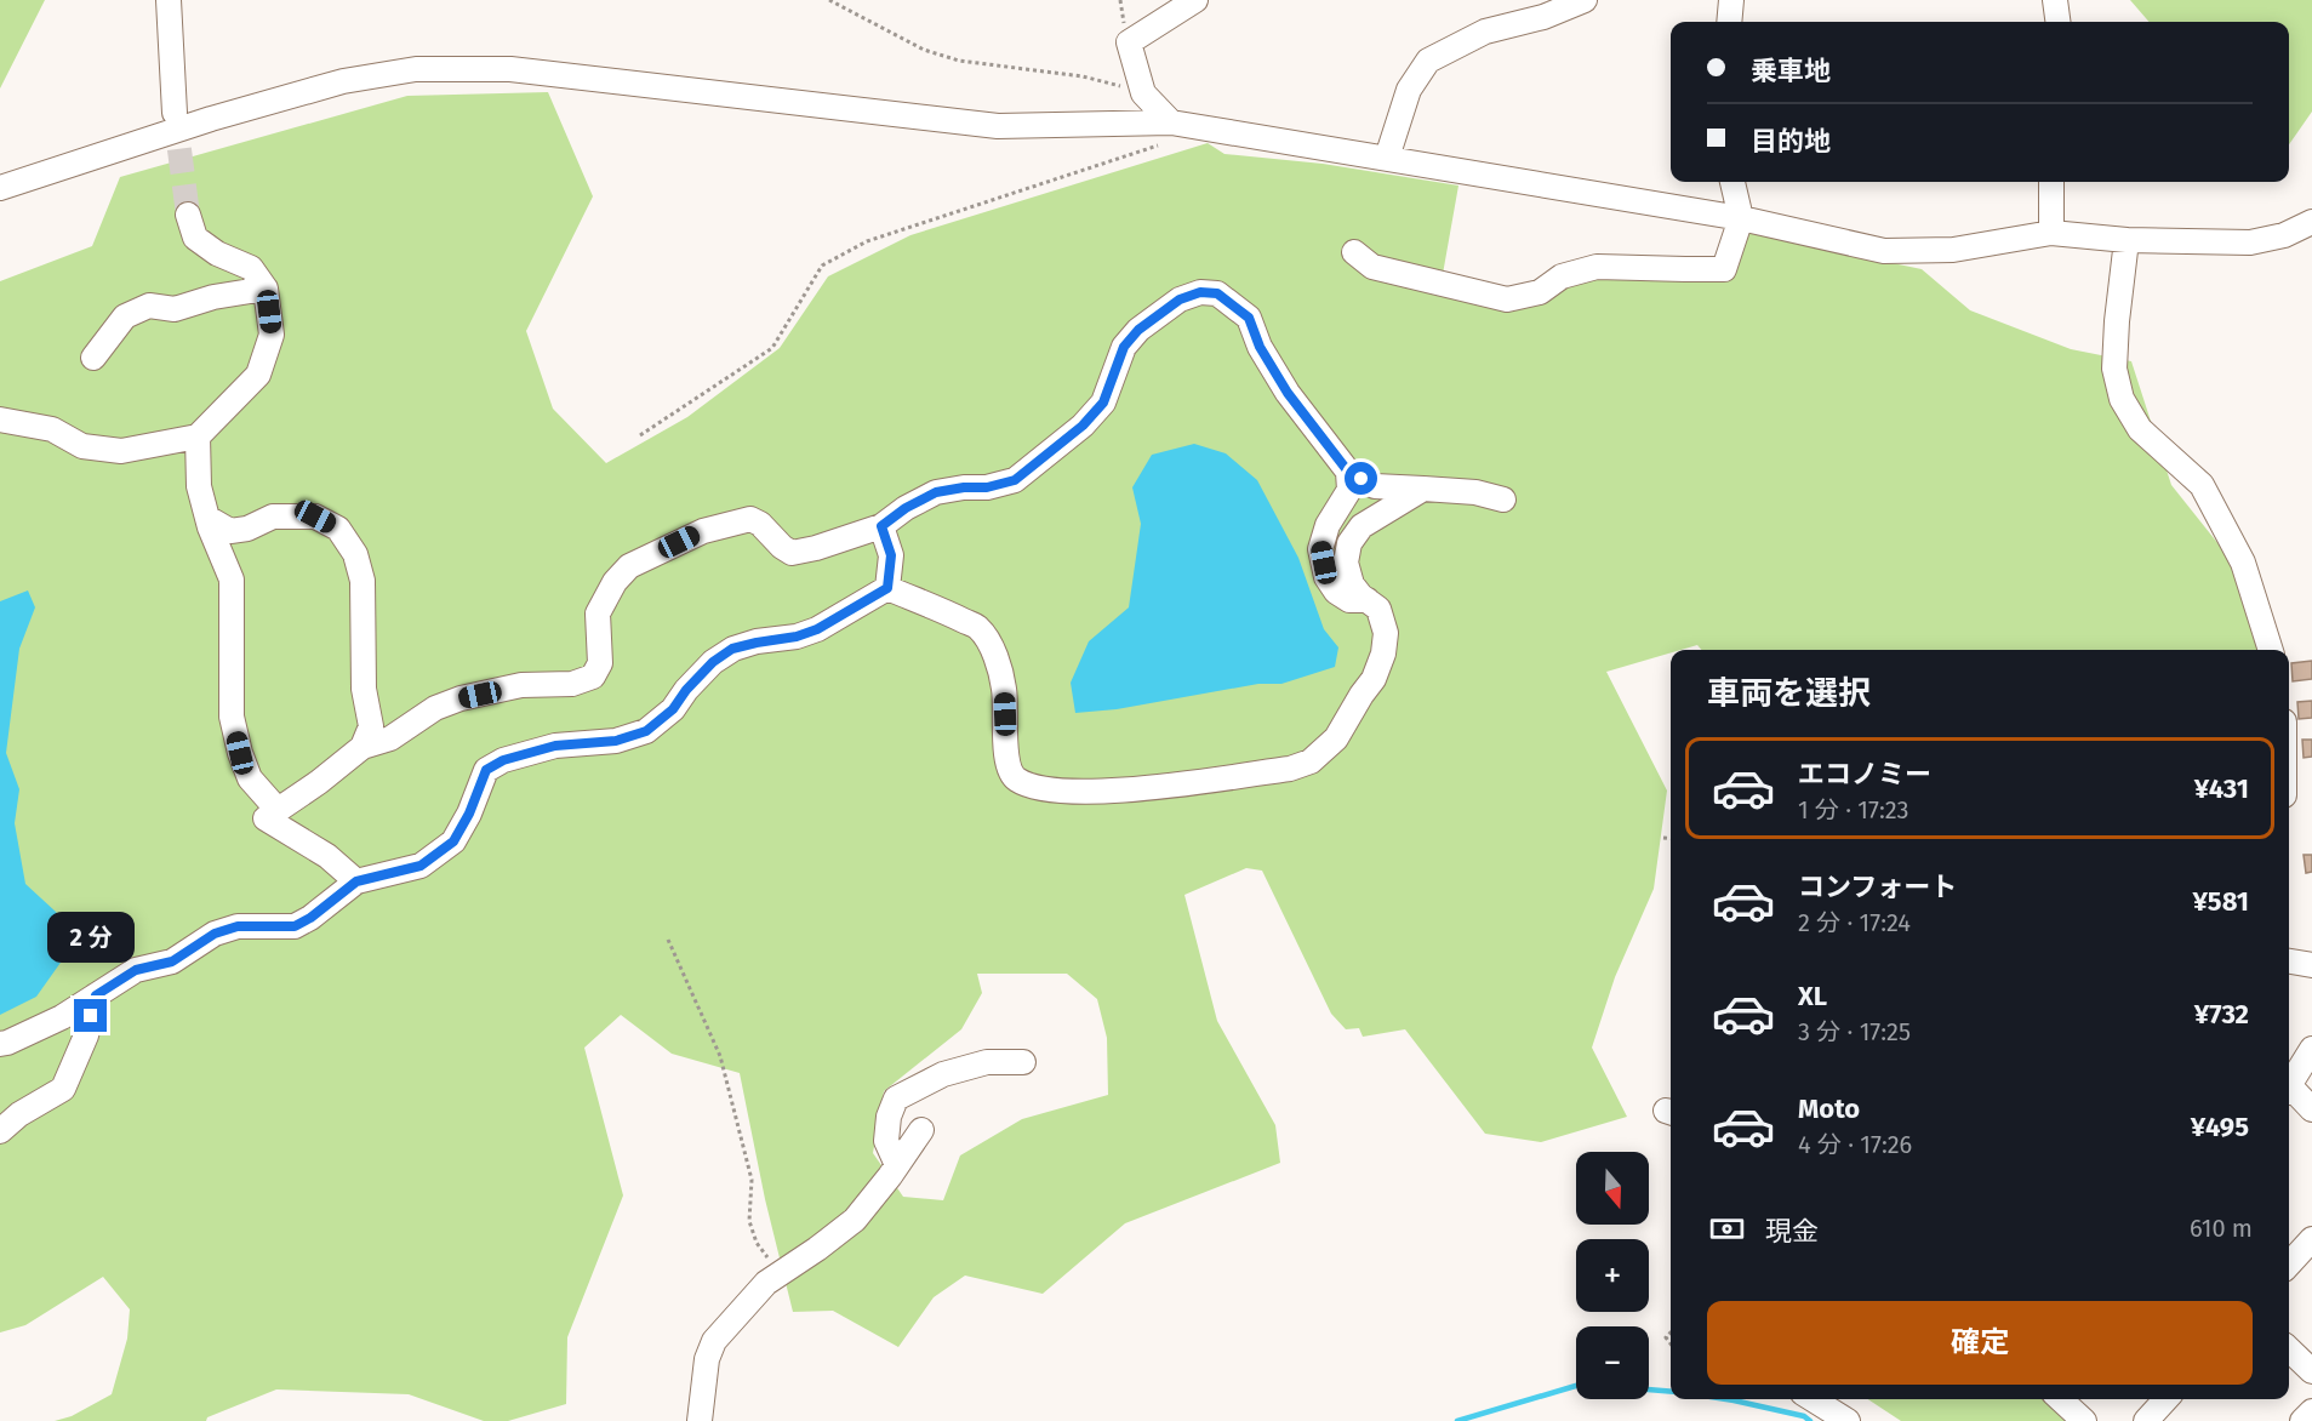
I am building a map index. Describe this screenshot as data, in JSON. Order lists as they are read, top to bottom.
{
  "north": "bottom",
  "page": {
    "banner": ["乗車地", "目的地"],
    "heading": "車両を選択",
    "list": [
      {
        "name": "エコノミー",
        "note": "1 分 · 17:23",
        "value": "¥431"
      },
      {
        "name": "コンフォート",
        "note": "2 分 · 17:24",
        "value": "¥581"
      },
      {
        "name": "XL",
        "note": "3 分 · 17:25",
        "value": "¥732"
      },
      {
        "name": "Moto",
        "note": "4 分 · 17:26",
        "value": "¥495"
      }
    ],
    "bubble": "2 分",
    "map_buttons": ["+", "−"],
    "pay": ["現金", "610 m"],
    "buttons": "確定"
  }
}
